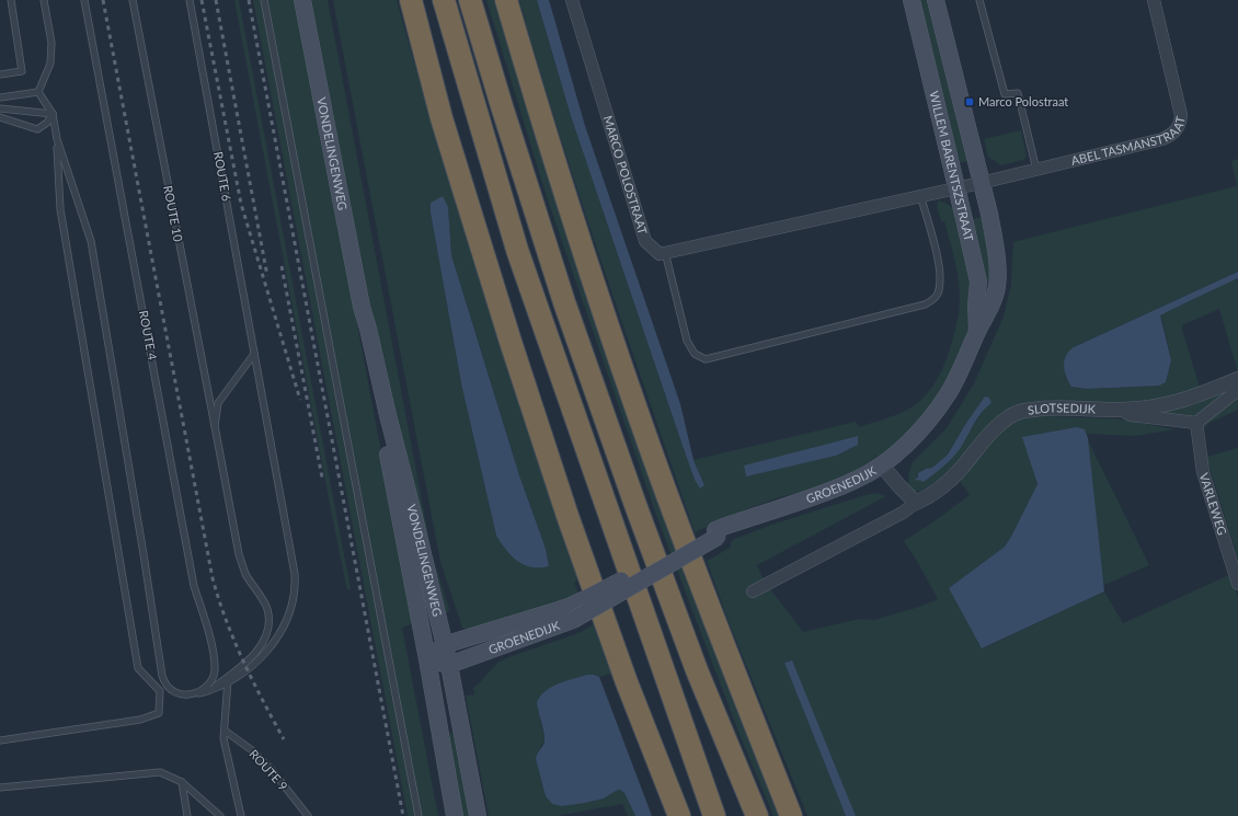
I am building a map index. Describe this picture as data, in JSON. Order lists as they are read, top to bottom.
{
  "streets": {
    "main road": ["VONDELINGENWEG", "WILLEM BARENTSZSTRAAT", "GROENEDIJK"],
    "street": [
      "ABEL TASMANSTRAAT",
      "MARCO POLOSTRAAT",
      "SLOTSEDIJK",
      "VARLEWEG"
    ],
    "lane": [
      "ROUTE 6",
      "ROUTE 10",
      "ROUTE 4",
      "ROUTE 9"
    ]
  },
  "crossings": [
    ["ABEL TASMANSTRAAT", "WILLEM BARENTSZSTRAAT"],
    ["VONDELINGENWEG", "GROENEDIJK"],
    ["WILLEM BARENTSZSTRAAT", "GROENEDIJK"],
    ["ROUTE 6", "ROUTE 10"],
    ["ROUTE 6", "ROUTE 4"],
    ["ROUTE 10", "ROUTE 4"]
  ],
  "places": {
    "transit": ["Marco Polostraat"]
  }
}
